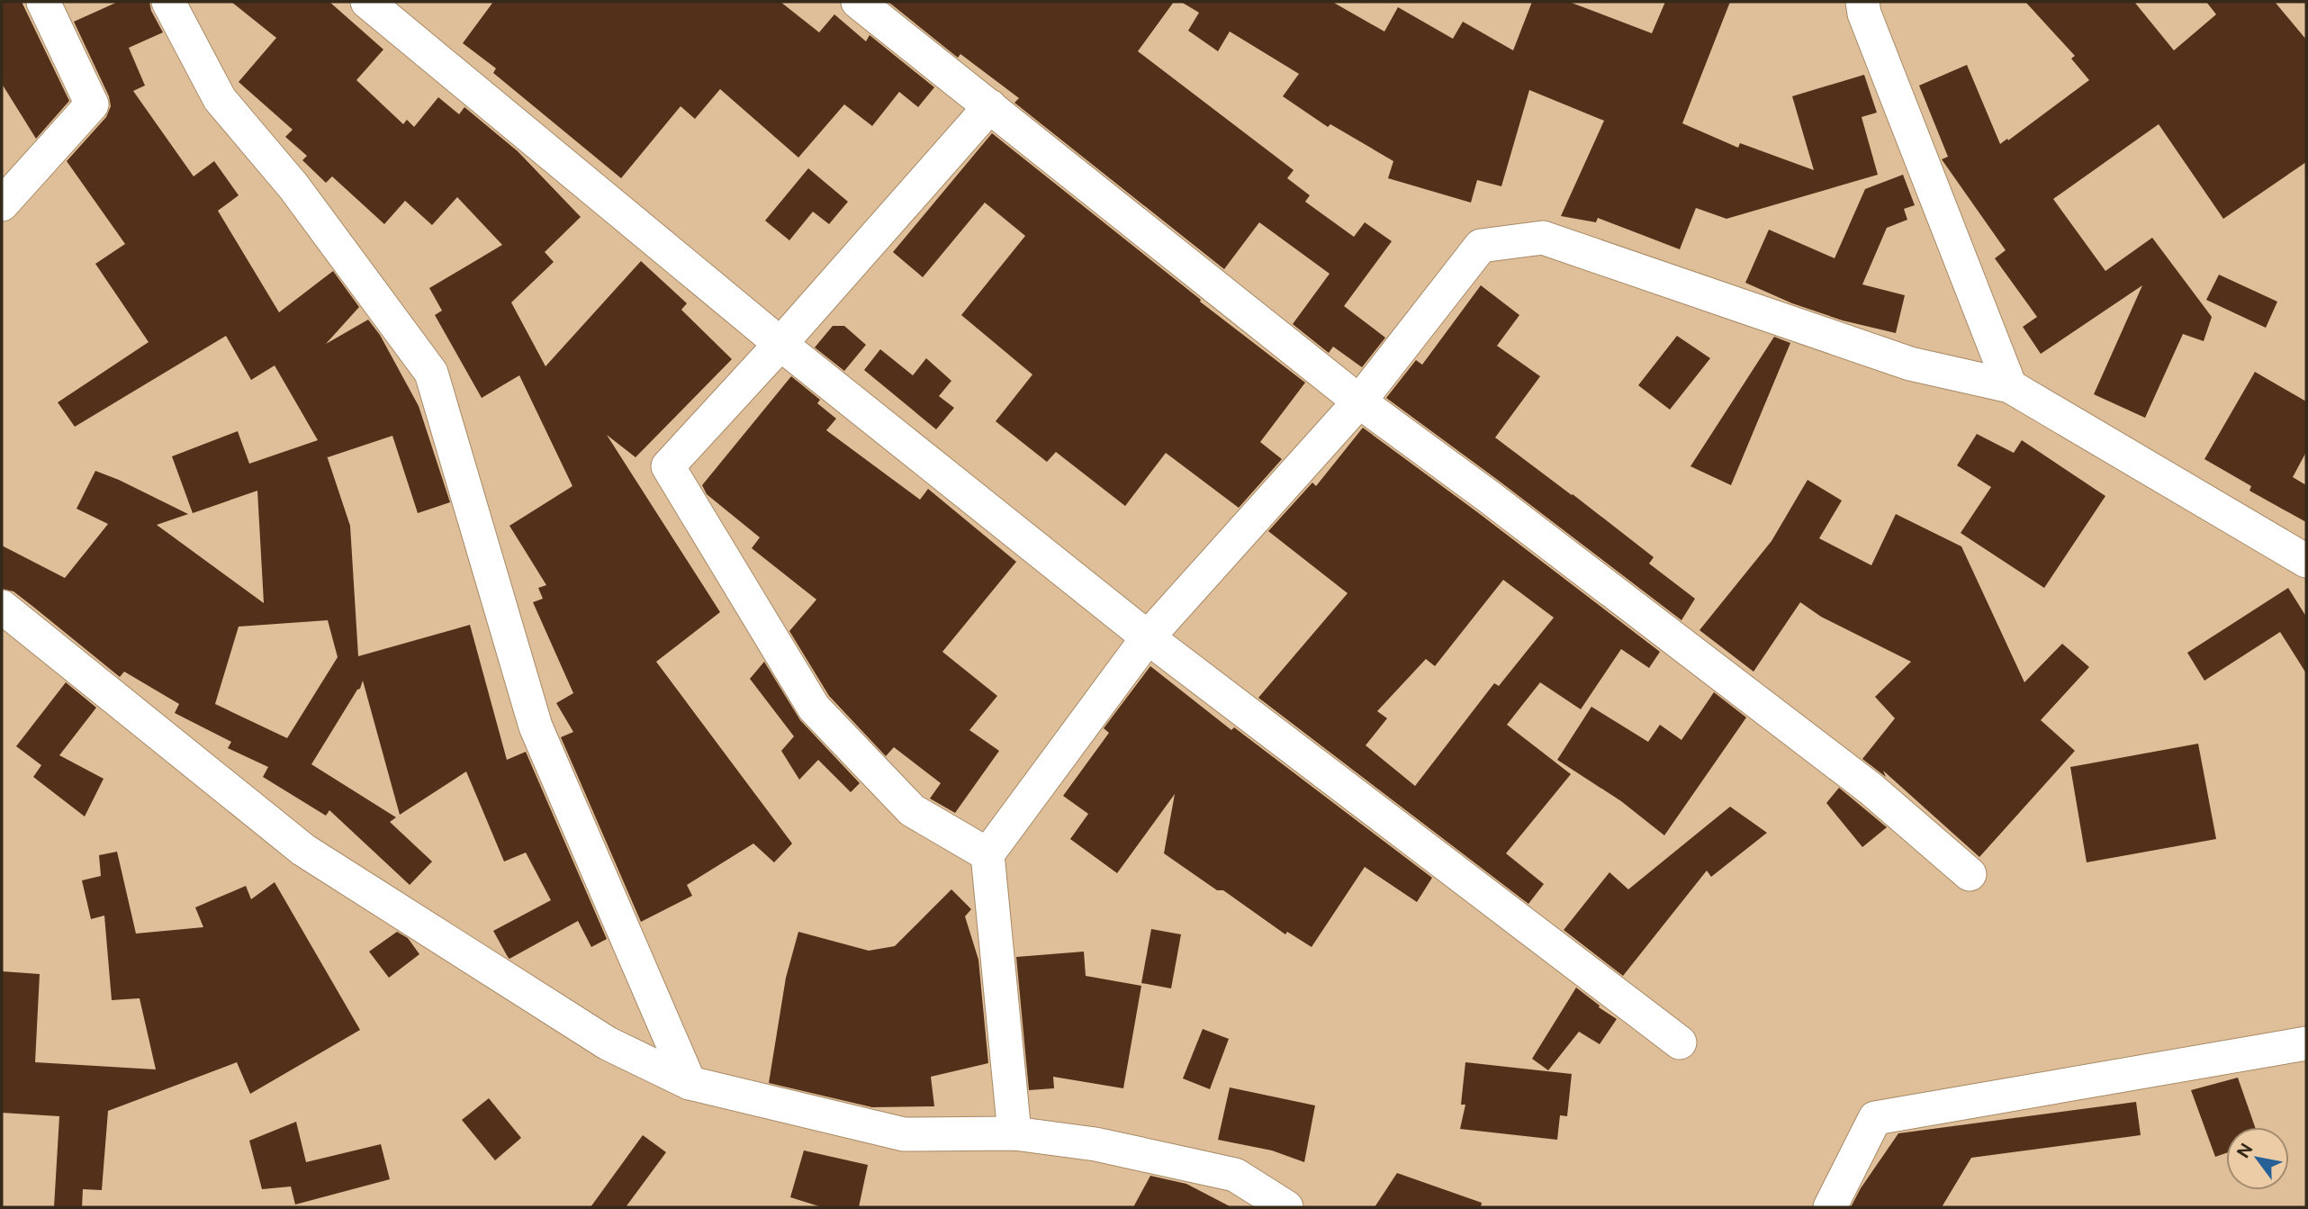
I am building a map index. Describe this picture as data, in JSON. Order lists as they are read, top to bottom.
{
  "north": "top left"
}
